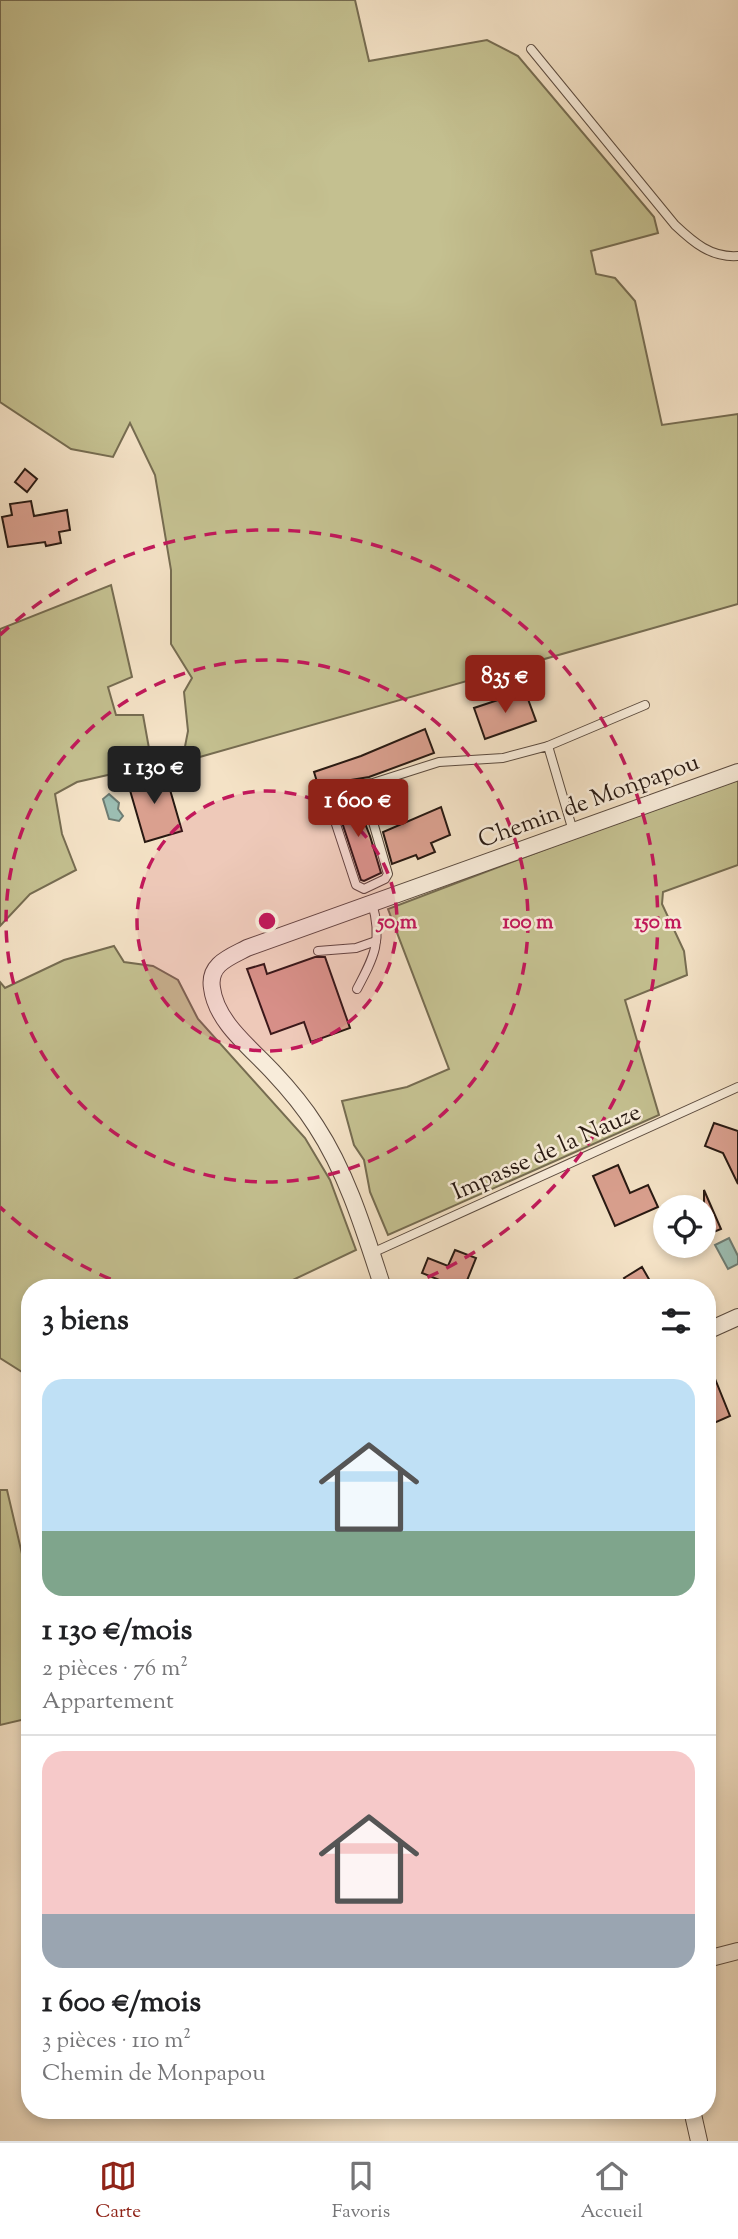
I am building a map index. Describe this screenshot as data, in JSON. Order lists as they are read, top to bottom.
{
  "streets": {
    "street": ["Chemin de Monpapou"],
    "lane": ["Impasse de la Nauze"]
  },
  "crossings": [
    ["Chemin de Monpapou", "Impasse de la Nauze"]
  ],
  "page": {
    "price": ["835 €", "1 130 €", "1 600 €"],
    "heading": "3 biens",
    "list": [
      {
        "name": "1 130 €/mois",
        "note": "2 pièces · 76 m² · Appartement"
      },
      {
        "name": "1 600 €/mois",
        "note": "3 pièces · 110 m² · Chemin de Monpapou"
      }
    ],
    "tabs": ["Carte", "Favoris", "Accueil"]
  },
  "rings": ["50 m", "100 m", "150 m"]
}
